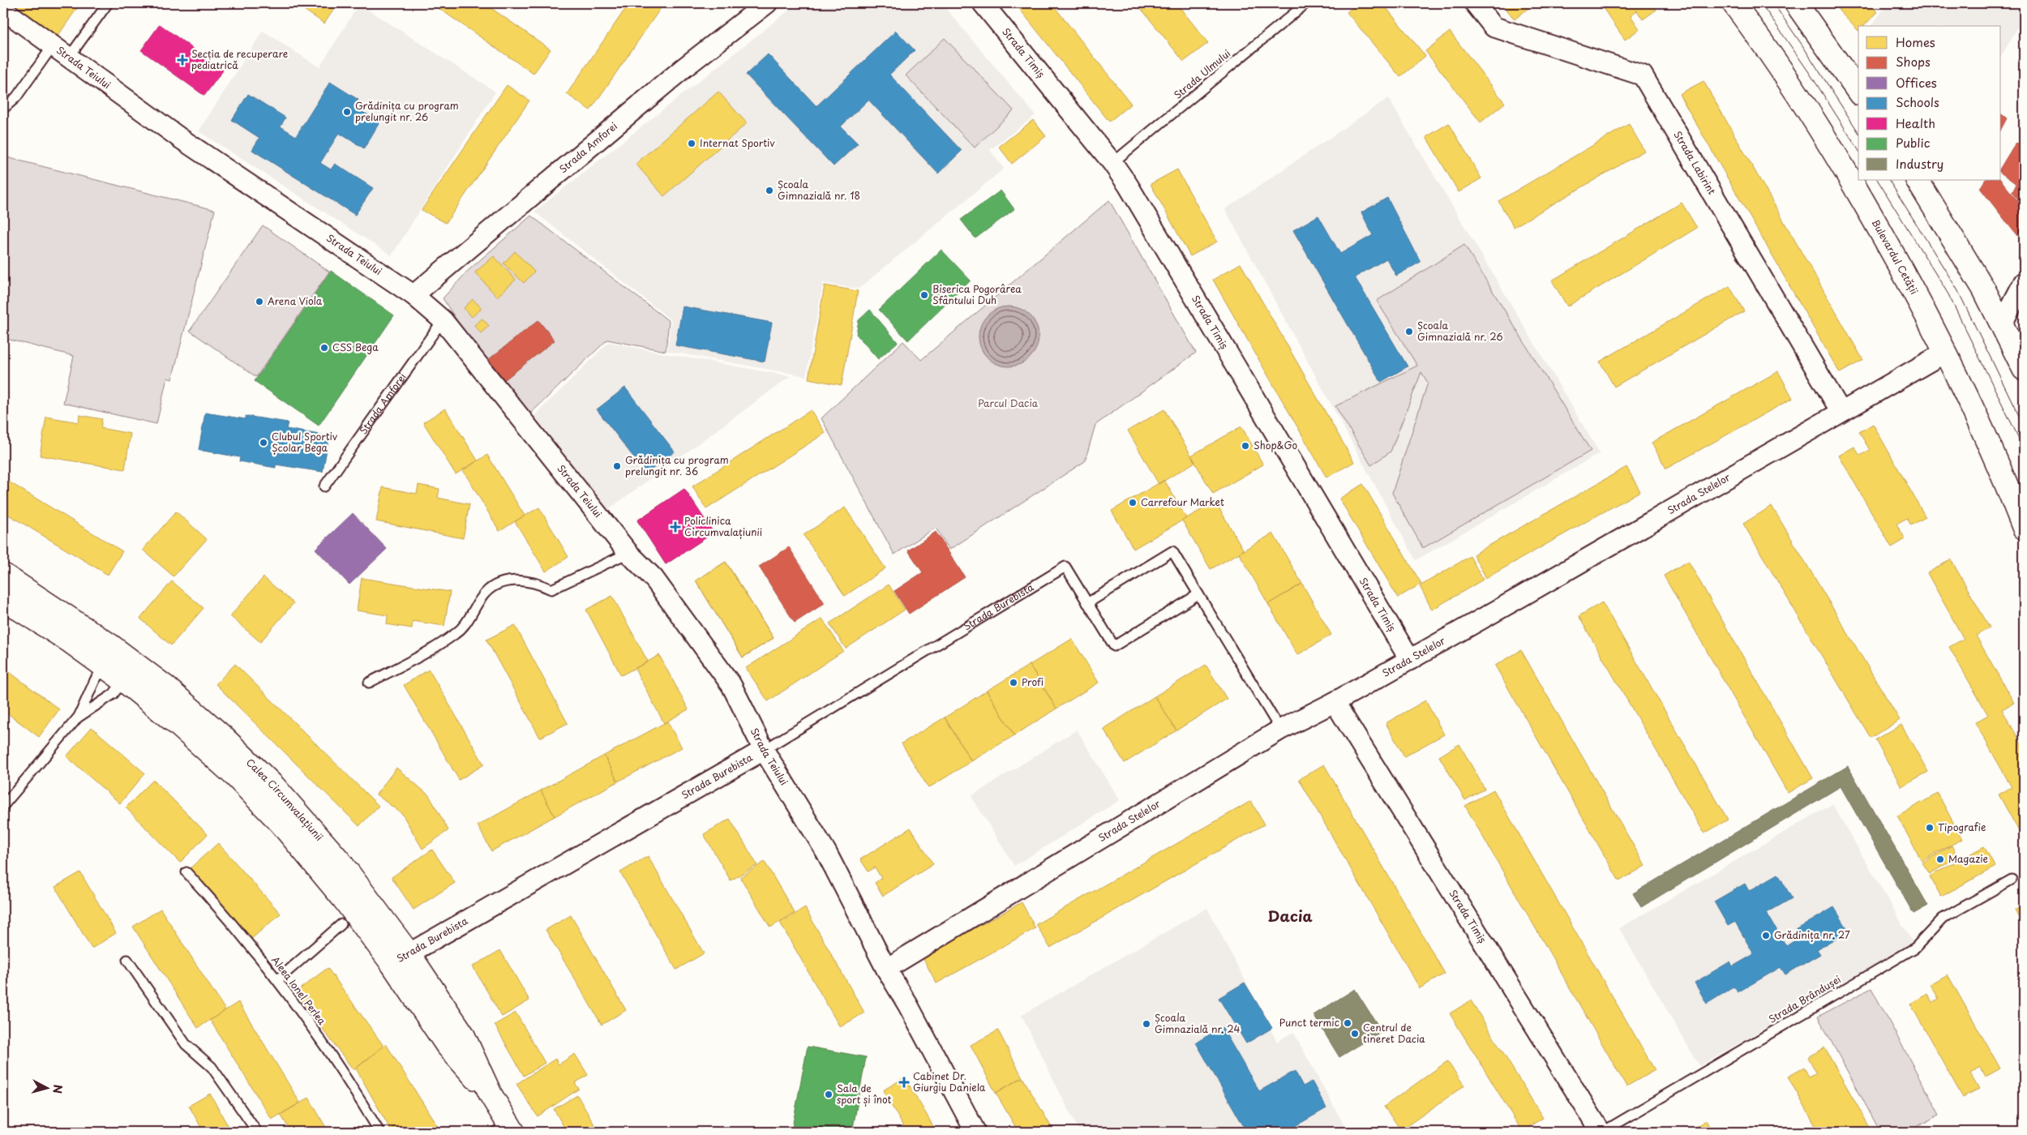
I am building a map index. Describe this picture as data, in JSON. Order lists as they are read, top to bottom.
{
  "streets": {
    "main road": ["Bulevardul Cetății", "Calea Circumvalațiunii"],
    "street": [
      "Strada Timiș",
      "Strada Teiului",
      "Strada Amforei",
      "Strada Labirint",
      "Strada Stelelor",
      "Strada Burebista"
    ],
    "lane": ["Strada Ulmului", "Aleea Ionel Perlea", "Strada Brândușei"]
  },
  "crossings": [
    ["Strada Timiș", "Strada Ulmului"],
    ["Strada Timiș", "Strada Stelelor"],
    ["Strada Timiș", "Strada Brândușei"],
    ["Strada Teiului", "Strada Amforei"],
    ["Strada Teiului", "Strada Stelelor"],
    ["Strada Teiului", "Strada Burebista"],
    ["Strada Labirint", "Strada Stelelor"],
    ["Bulevardul Cetății", "Strada Stelelor"],
    ["Strada Burebista", "Calea Circumvalațiunii"]
  ],
  "districts": ["Dacia"],
  "parks": ["Parcul Dacia"],
  "places": {
    "health": ["Secția de recuperare pediatrică", "Policlinica Circumvalațiunii", "Cabinet Dr. Giurgiu Daniela"],
    "other": [
      "Grădinița cu program prelungit nr. 26",
      "Internat Sportiv",
      "Școala Gimnazială nr. 18",
      "Biserica Pogorârea Sfântului Duh",
      "Arena Viola",
      "Școala Gimnazială nr. 26",
      "CSS Bega",
      "Clubul Sportiv Școlar Bega",
      "Shop&Go",
      "Grădinița cu program prelungit nr. 36",
      "Carrefour Market",
      "Profi",
      "Tipografie",
      "Magazie",
      "Grădinița nr. 27",
      "Punct termic",
      "Școala Gimnazială nr. 24",
      "Centrul de tineret Dacia",
      "Sala de sport și înot"
    ]
  },
  "legend": [
    "Homes",
    "Shops",
    "Offices",
    "Schools",
    "Health",
    "Public",
    "Industry"
  ],
  "north": "right"
}
